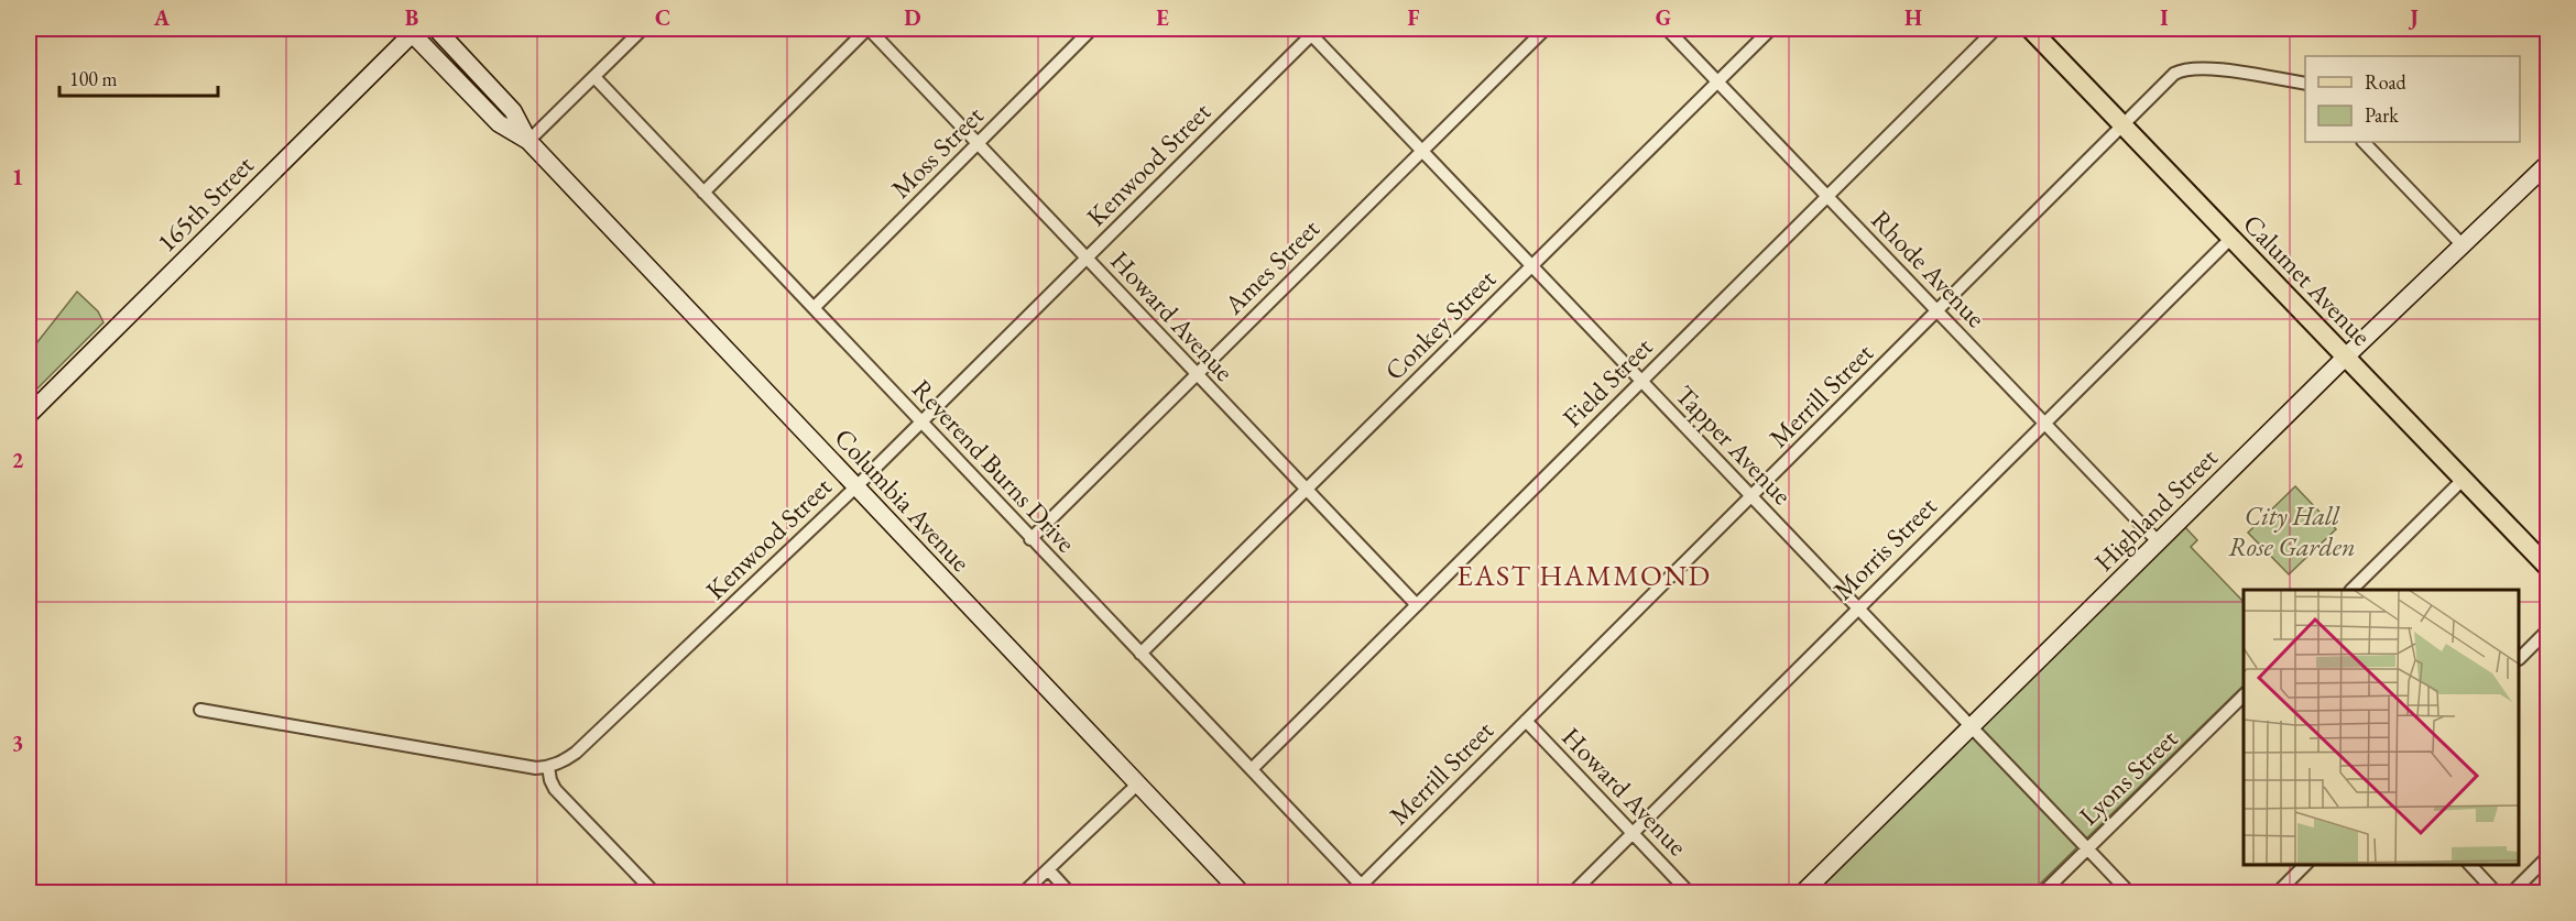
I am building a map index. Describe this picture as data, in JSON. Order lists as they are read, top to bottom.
{
  "streets": {
    "main road": ["Calumet Avenue"],
    "street": [
      "Moss Street",
      "Kenwood Street",
      "165th Street",
      "Ames Street",
      "Rhode Avenue",
      "Howard Avenue",
      "Conkey Street",
      "Field Street",
      "Merrill Street",
      "Tapper Avenue",
      "Reverend Burns Drive",
      "Columbia Avenue",
      "Highland Street",
      "Morris Street",
      "Lyons Street"
    ]
  },
  "crossings": [
    ["Moss Street", "Howard Avenue"],
    ["Moss Street", "Reverend Burns Drive"],
    ["Kenwood Street", "Howard Avenue"],
    ["Kenwood Street", "Tapper Avenue"],
    ["Kenwood Street", "Reverend Burns Drive"],
    ["Kenwood Street", "Columbia Avenue"],
    ["165th Street", "Columbia Avenue"],
    ["Ames Street", "Howard Avenue"],
    ["Ames Street", "Tapper Avenue"],
    ["Ames Street", "Reverend Burns Drive"],
    ["Rhode Avenue", "Conkey Street"],
    ["Rhode Avenue", "Field Street"],
    ["Rhode Avenue", "Merrill Street"],
    ["Rhode Avenue", "Highland Street"],
    ["Rhode Avenue", "Morris Street"],
    ["Calumet Avenue", "Merrill Street"],
    ["Calumet Avenue", "Highland Street"],
    ["Calumet Avenue", "Morris Street"],
    ["Howard Avenue", "Conkey Street"],
    ["Howard Avenue", "Field Street"],
    ["Howard Avenue", "Merrill Street"],
    ["Howard Avenue", "Morris Street"],
    ["Conkey Street", "Tapper Avenue"],
    ["Conkey Street", "Reverend Burns Drive"],
    ["Field Street", "Tapper Avenue"],
    ["Field Street", "Reverend Burns Drive"],
    ["Merrill Street", "Tapper Avenue"],
    ["Merrill Street", "Reverend Burns Drive"],
    ["Tapper Avenue", "Highland Street"],
    ["Tapper Avenue", "Morris Street"],
    ["Tapper Avenue", "Lyons Street"]
  ],
  "districts": ["EAST HAMMOND"],
  "parks": ["City Hall Rose Garden"],
  "legend": ["Road", "Park"],
  "scale_bar": "100 m",
  "grid": {
    "columns": [
      "A",
      "B",
      "C",
      "D",
      "E",
      "F",
      "G",
      "H",
      "I",
      "J"
    ],
    "rows": ["1", "2", "3"]
  }
}
